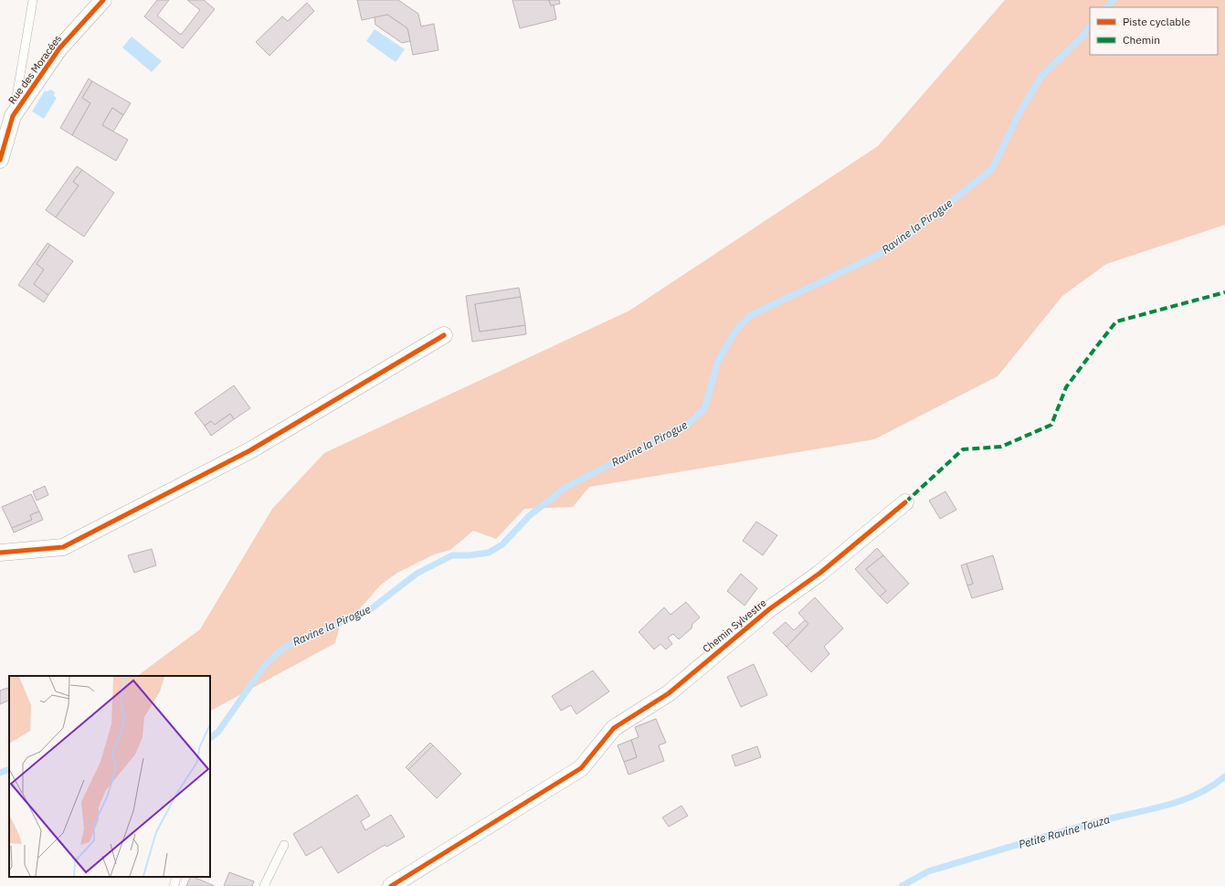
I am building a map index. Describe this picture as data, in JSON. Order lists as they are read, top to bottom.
{
  "streets": {
    "street": ["Rue des Moracées", "Chemin Sylvestre"]
  },
  "water": ["Ravine la Pirogue", "Petite Ravine Touza"],
  "legend": ["Piste cyclable", "Chemin"]
}
